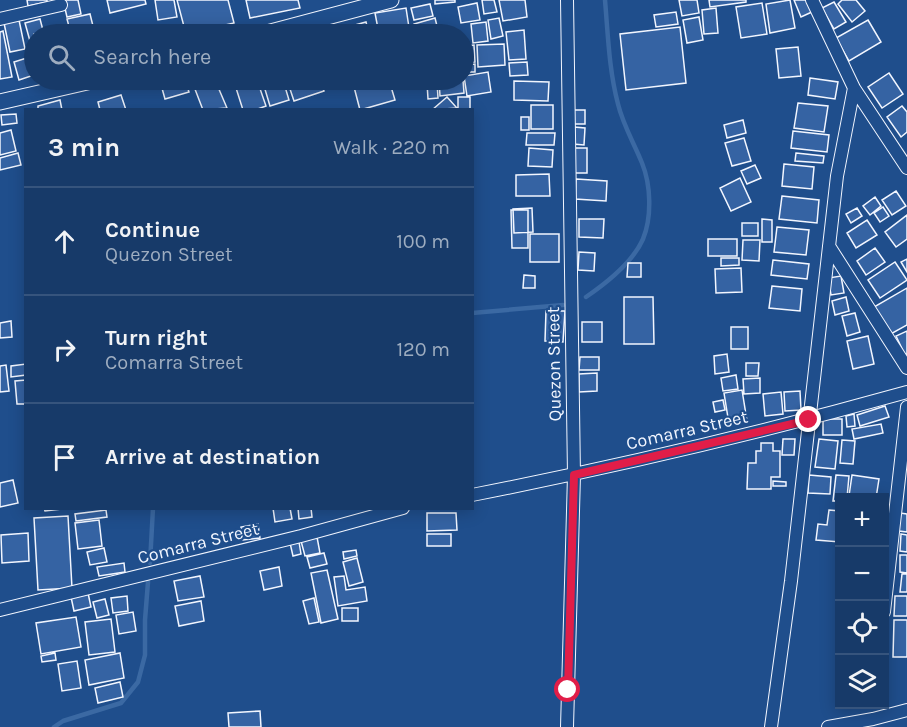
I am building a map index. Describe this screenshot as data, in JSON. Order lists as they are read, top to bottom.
{
  "streets": {
    "street": ["Quezon Street", "Comarra Street"]
  },
  "crossings": [
    ["Quezon Street", "Comarra Street"]
  ],
  "page": {
    "search": "Search here",
    "heading": ["3 min", "Walk · 220 m"],
    "list": [
      ["Continue", "Quezon Street", "100 m"],
      ["Turn right", "Comarra Street", "120 m"],
      "Arrive at destination"
    ],
    "map_buttons": ["+", "−"]
  }
}
